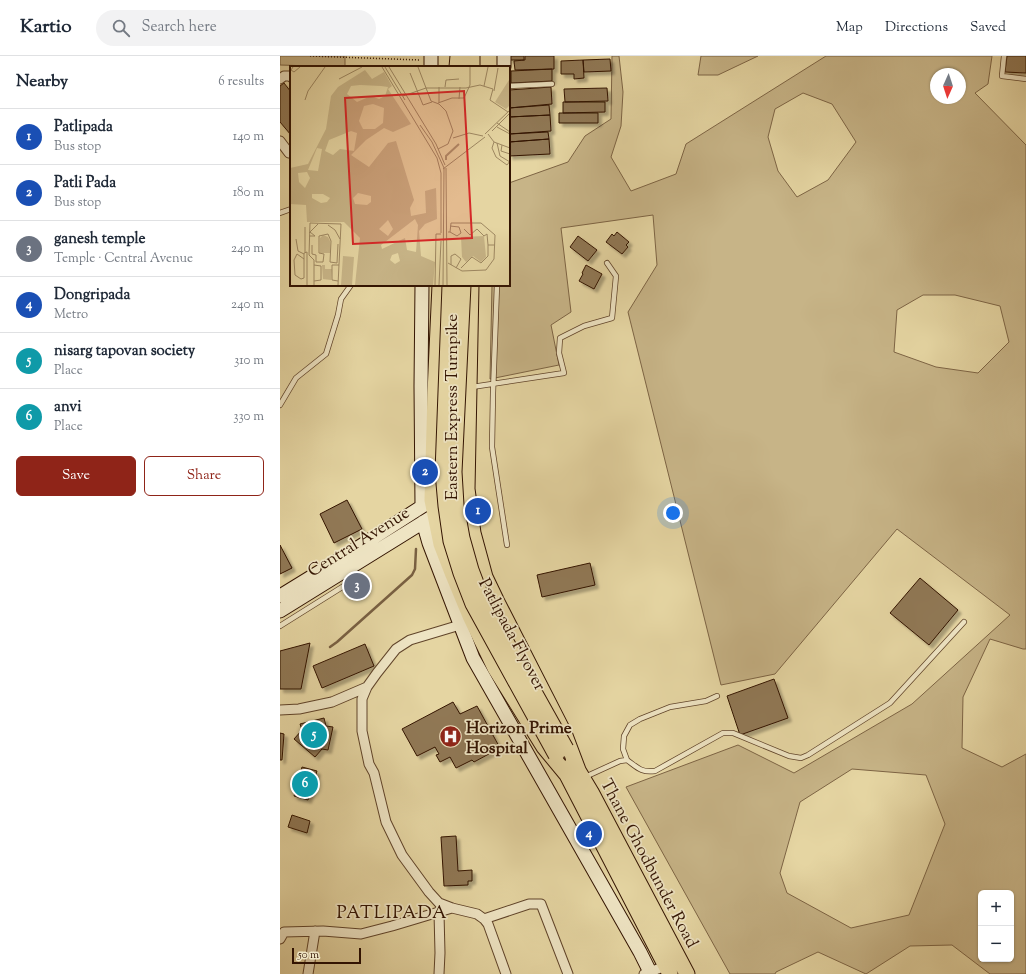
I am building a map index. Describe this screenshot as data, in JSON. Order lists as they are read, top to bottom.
{
  "streets": {
    "main road": ["Eastern Express Turnpike", "Patlipada Flyover", "Thane Ghodbunder Road"],
    "street": ["Central Avenue"]
  },
  "crossings": [
    ["Eastern Express Turnpike", "Central Avenue"],
    ["Eastern Express Turnpike", "Patlipada Flyover"],
    ["Eastern Express Turnpike", "Thane Ghodbunder Road"],
    ["Patlipada Flyover", "Thane Ghodbunder Road"]
  ],
  "districts": ["PATLIPADA"],
  "places": {
    "hospital": ["Horizon Prime Hospital"]
  },
  "scale_bar": "50 m",
  "north": "bottom",
  "page": {
    "header": "Kartio",
    "search": "Search here",
    "nav": ["Map", "Directions", "Saved"],
    "heading": ["Nearby", "6 results"],
    "list": [
      {
        "mark": "1",
        "name": "Patlipada",
        "note": "Bus stop",
        "value": "140 m"
      },
      {
        "mark": "2",
        "name": "Patli Pada",
        "note": "Bus stop",
        "value": "180 m"
      },
      {
        "mark": "3",
        "name": "ganesh temple",
        "note": "Temple · Central Avenue",
        "value": "240 m"
      },
      {
        "mark": "4",
        "name": "Dongripada",
        "note": "Metro",
        "value": "240 m"
      },
      {
        "mark": "5",
        "name": "nisarg tapovan society",
        "note": "Place",
        "value": "310 m"
      },
      {
        "mark": "6",
        "name": "anvi",
        "note": "Place",
        "value": "330 m"
      }
    ],
    "buttons": ["Save", "Share"],
    "pins": [
      "2",
      "1",
      "3",
      "5",
      "6",
      "4"
    ],
    "map_buttons": ["+", "−"],
    "scale": "50 m"
  }
}
